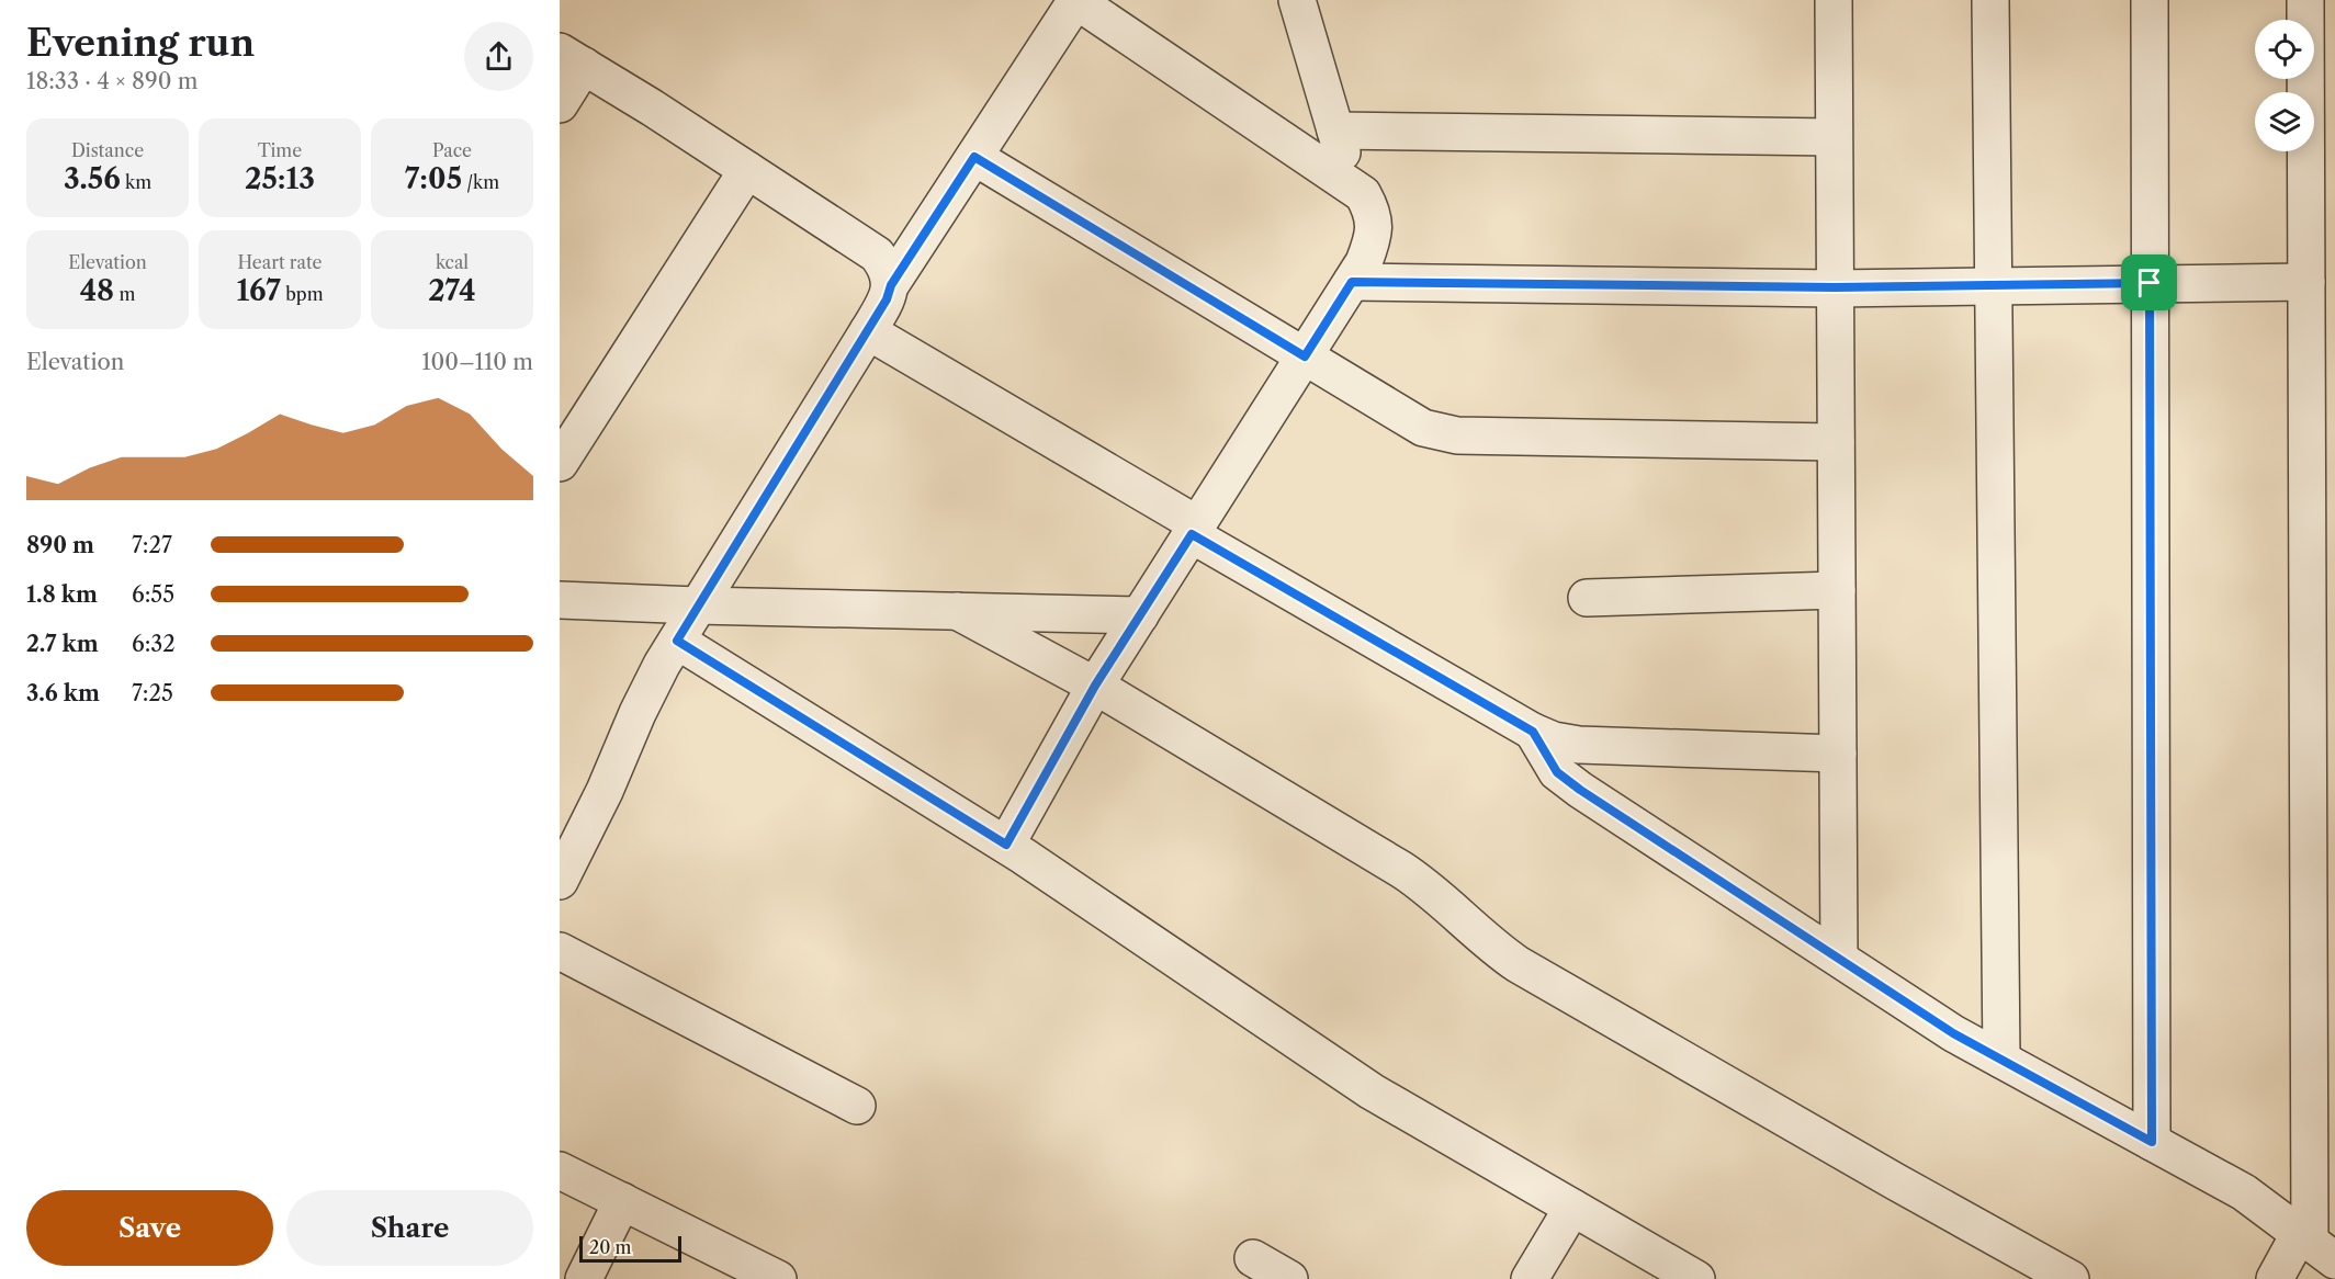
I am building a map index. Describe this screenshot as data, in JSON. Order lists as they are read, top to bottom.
{
  "scale_bar": "20 m",
  "page": {
    "heading": ["Evening run", "18:33 · 4 × 890 m"],
    "stats": [
      ["Distance", "3.56 km"],
      ["Time", "25:13"],
      ["Pace", "7:05 /km"],
      ["Elevation", "48 m"],
      ["Heart rate", "167 bpm"],
      ["kcal", "274"]
    ],
    "chart": ["Elevation", "100–110 m"],
    "list": [
      {
        "name": "890 m",
        "note": "7:27"
      },
      {
        "name": "1.8 km",
        "note": "6:55"
      },
      {
        "name": "2.7 km",
        "note": "6:32"
      },
      {
        "name": "3.6 km",
        "note": "7:25"
      }
    ],
    "buttons": ["Save", "Share"],
    "scale": "20 m"
  }
}
